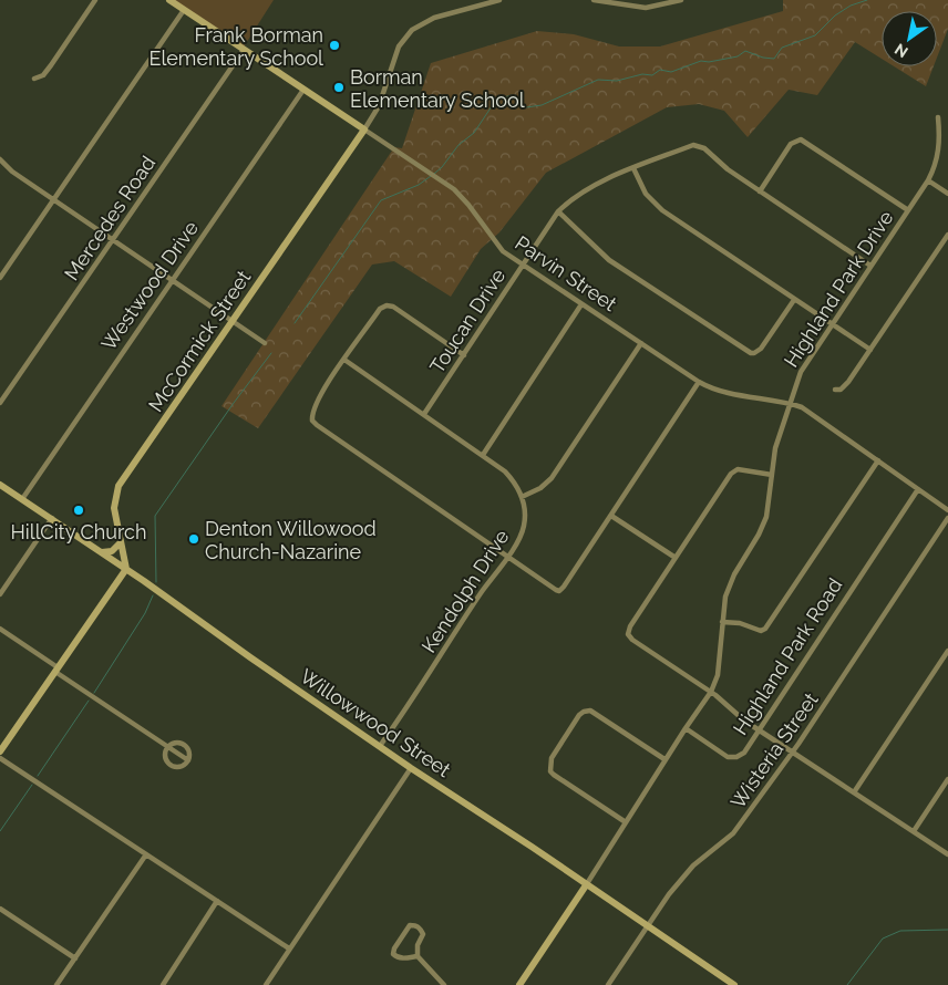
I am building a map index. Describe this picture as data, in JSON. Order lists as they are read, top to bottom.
{
  "streets": {
    "street": [
      "Mercedes Road",
      "Parvin Street",
      "Westwood Drive",
      "Highland Park Drive",
      "Toucan Drive",
      "McCormick Street",
      "Kendolph Drive",
      "Highland Park Road",
      "Willowwood Street",
      "Wisteria Street"
    ]
  },
  "crossings": [
    ["Mercedes Road", "Parvin Street"],
    ["Parvin Street", "Westwood Drive"],
    ["Parvin Street", "Highland Park Drive"],
    ["Parvin Street", "Toucan Drive"],
    ["Parvin Street", "McCormick Street"],
    ["Parvin Street", "Highland Park Road"],
    ["Westwood Drive", "Willowwood Street"],
    ["Highland Park Drive", "Highland Park Road"],
    ["McCormick Street", "Willowwood Street"],
    ["Kendolph Drive", "Willowwood Street"],
    ["Willowwood Street", "Wisteria Street"]
  ],
  "places": [
    "Frank Borman Elementary School",
    "Borman Elementary School",
    "HillCity Church",
    "Denton Willowood Church-Nazarine"
  ],
  "north": "bottom left"
}
